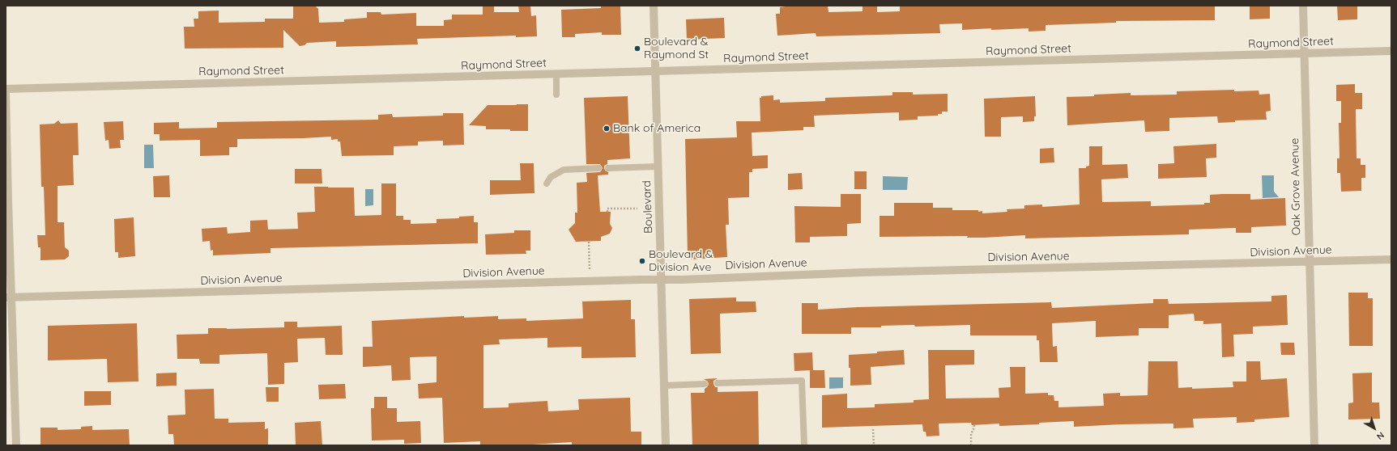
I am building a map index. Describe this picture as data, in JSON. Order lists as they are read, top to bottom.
{
  "streets": {
    "street": [
      "Raymond Street",
      "Oak Grove Avenue",
      "Boulevard",
      "Division Avenue"
    ]
  },
  "crossings": [
    ["Raymond Street", "Oak Grove Avenue"],
    ["Raymond Street", "Boulevard"],
    ["Oak Grove Avenue", "Division Avenue"],
    ["Boulevard", "Division Avenue"]
  ],
  "places": ["Boulevard & Raymond St", "Bank of America", "Boulevard & Division Ave"],
  "north": "bottom right"
}
